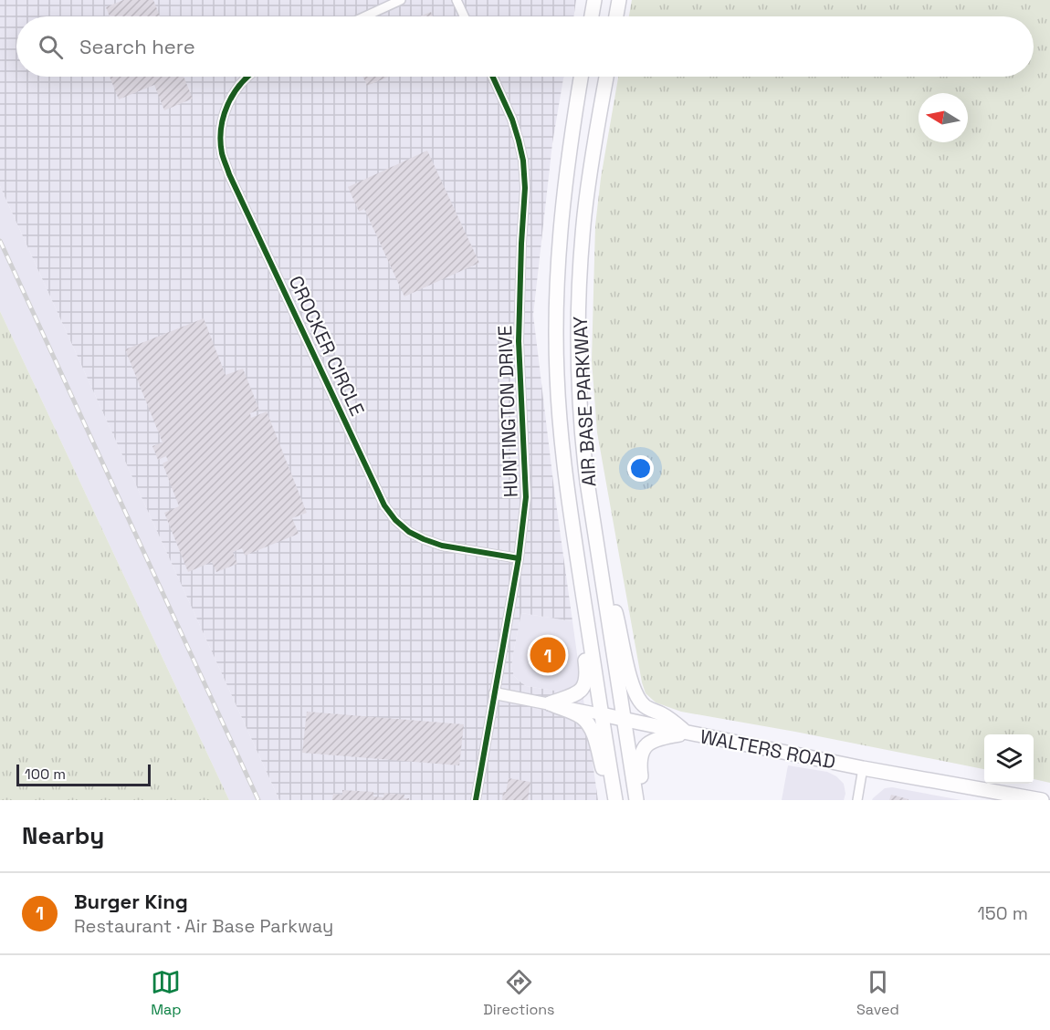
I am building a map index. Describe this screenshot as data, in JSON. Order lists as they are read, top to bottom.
{
  "streets": {
    "main road": ["AIR BASE PARKWAY", "WALTERS ROAD"],
    "street": ["CROCKER CIRCLE", "HUNTINGTON DRIVE"]
  },
  "crossings": [
    ["CROCKER CIRCLE", "HUNTINGTON DRIVE"],
    ["AIR BASE PARKWAY", "WALTERS ROAD"],
    ["HUNTINGTON DRIVE", "WALTERS ROAD"]
  ],
  "scale_bar": "100 m",
  "north": "left",
  "page": {
    "search": "Search here",
    "pins": "1",
    "scale": "100 m",
    "heading": "Nearby",
    "list": [
      {
        "mark": "1",
        "name": "Burger King",
        "note": "Restaurant · Air Base Parkway",
        "value": "150 m"
      }
    ],
    "nav": ["Map", "Directions", "Saved"]
  }
}
